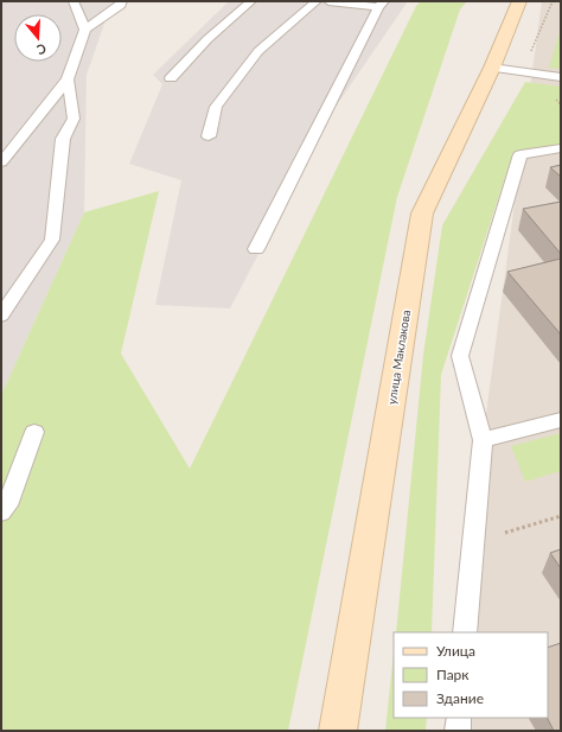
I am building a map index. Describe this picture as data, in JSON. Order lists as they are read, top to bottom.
{
  "streets": {
    "street": ["улица Маклакова"]
  },
  "legend": ["Улица", "Парк", "Здание"],
  "north": "bottom"
}
